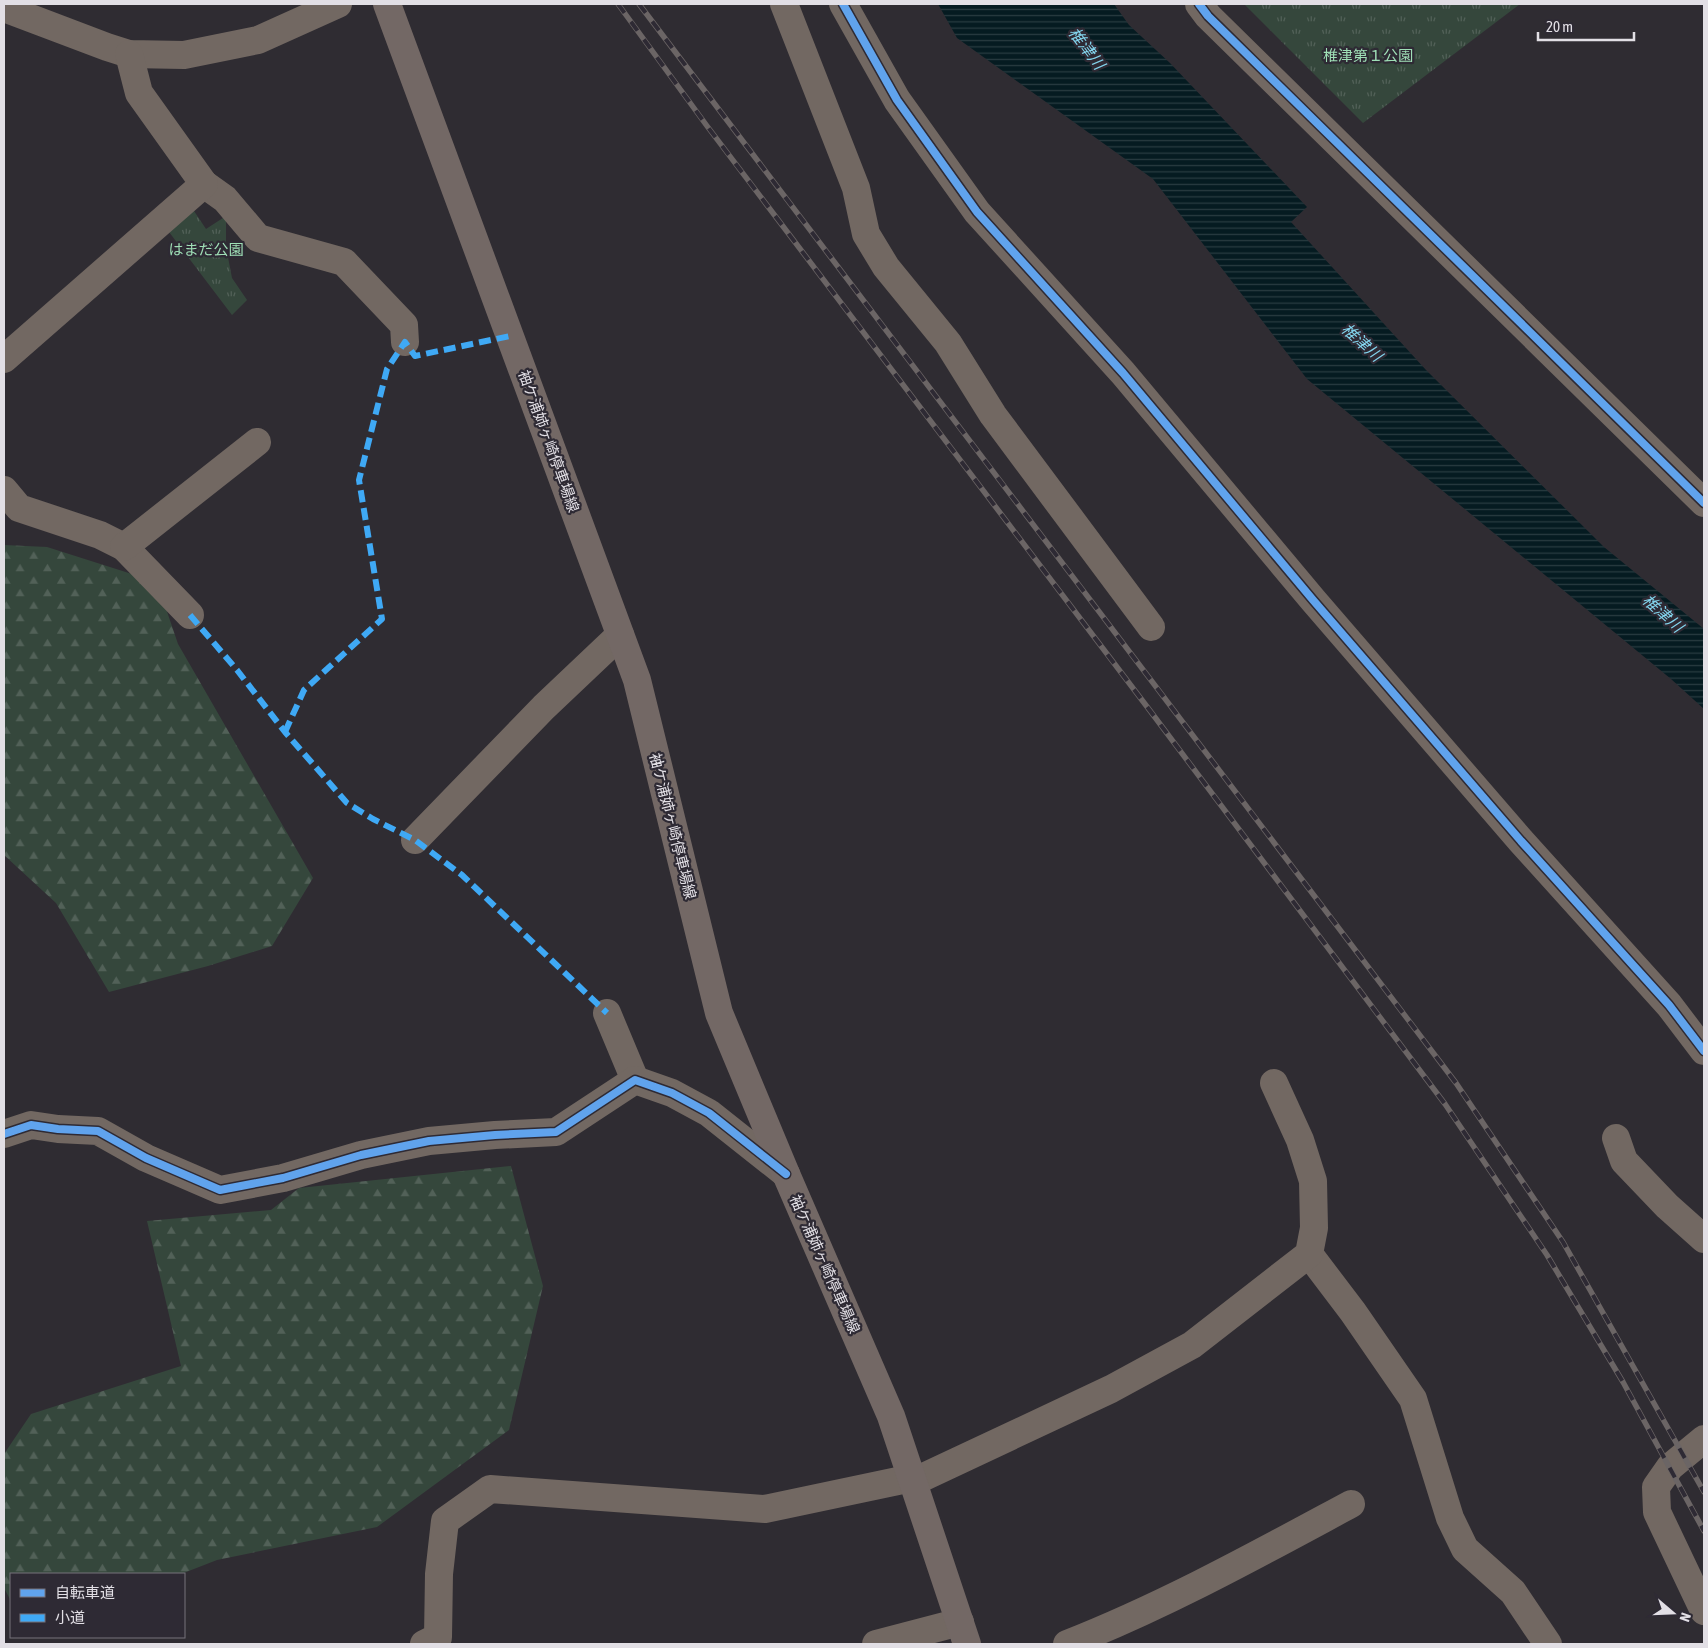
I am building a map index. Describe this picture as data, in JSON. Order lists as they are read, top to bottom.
{
  "streets": {
    "main road": ["袖ケ浦姉ヶ崎停車場線"]
  },
  "water": ["椎津川"],
  "parks": ["椎津第１公園", "はまだ公園"],
  "legend": ["自転車道", "小道"],
  "scale_bar": "20 m",
  "north": "right"
}
